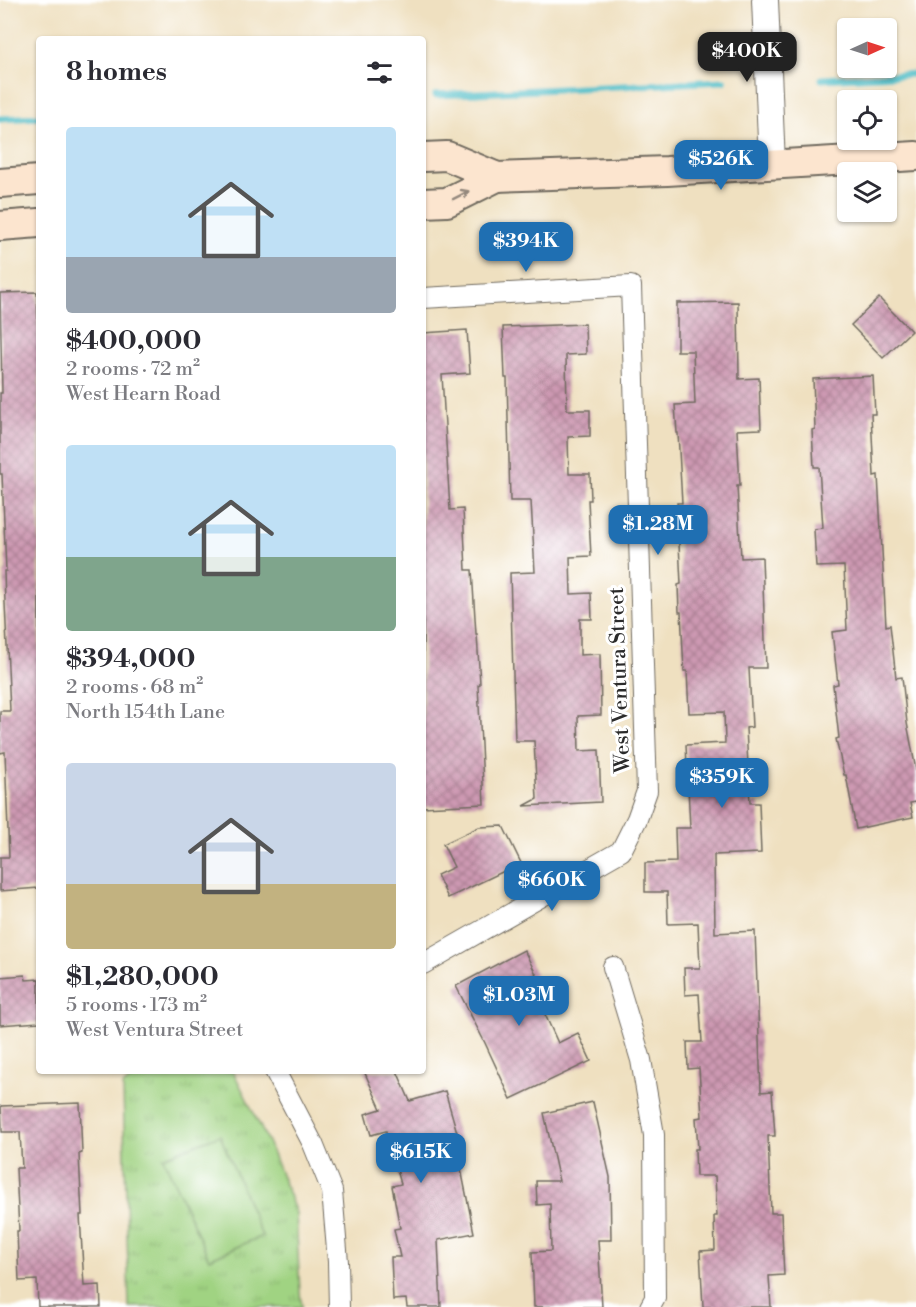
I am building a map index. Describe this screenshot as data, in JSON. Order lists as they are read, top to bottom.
{
  "streets": {
    "street": ["West Ventura Street"]
  },
  "north": "right",
  "page": {
    "price": [
      "$400K",
      "$526K",
      "$394K",
      "$1.28M",
      "$359K",
      "$660K",
      "$1.03M",
      "$615K"
    ],
    "heading": "8 homes",
    "list": [
      {
        "name": "$400,000",
        "note": "2 rooms · 72 m² · West Hearn Road"
      },
      {
        "name": "$394,000",
        "note": "2 rooms · 68 m² · North 154th Lane"
      },
      {
        "name": "$1,280,000",
        "note": "5 rooms · 173 m² · West Ventura Street"
      }
    ]
  }
}
